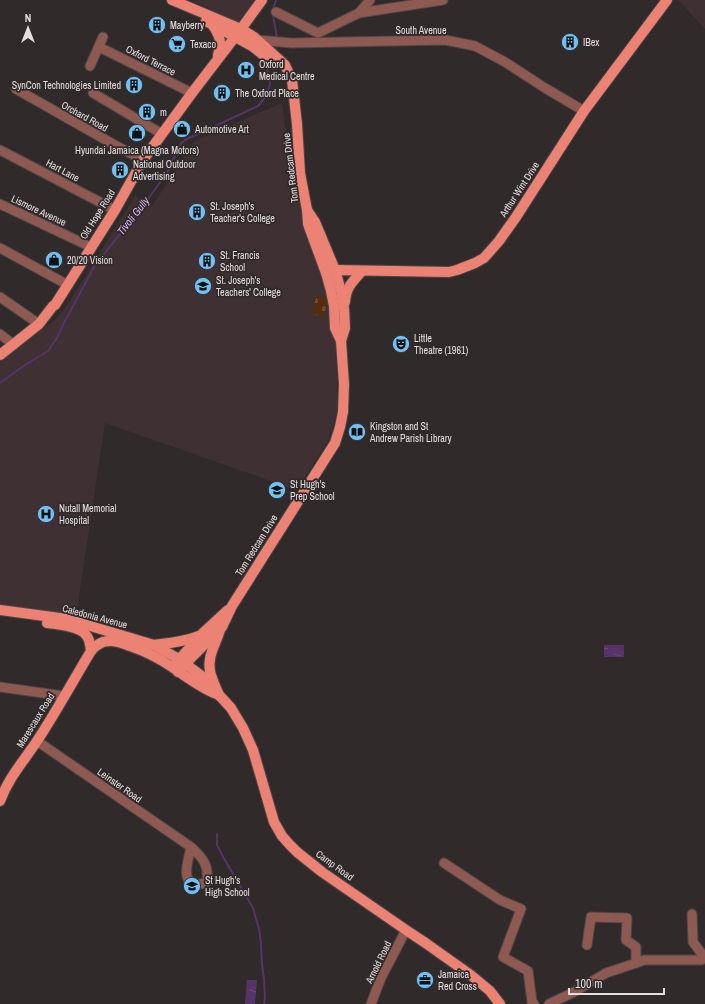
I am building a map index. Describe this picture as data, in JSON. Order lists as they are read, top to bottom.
{
  "streets": {
    "main road": [
      "Tom Redcam Drive",
      "Arthur Wint Drive",
      "Old Hope Road",
      "Caledonia Avenue",
      "Marescaux Road",
      "Camp Road"
    ],
    "street": [
      "South Avenue",
      "Oxford Terrace",
      "Orchard Road",
      "Hart Lane",
      "Lismore Avenue",
      "Leinster Road",
      "Arnold Road"
    ]
  },
  "crossings": [
    ["South Avenue", "Tom Redcam Drive"],
    ["South Avenue", "Arthur Wint Drive"],
    ["Oxford Terrace", "Old Hope Road"],
    ["Orchard Road", "Old Hope Road"],
    ["Tom Redcam Drive", "Arthur Wint Drive"],
    ["Tom Redcam Drive", "Old Hope Road"],
    ["Tom Redcam Drive", "Caledonia Avenue"],
    ["Tom Redcam Drive", "Camp Road"],
    ["Hart Lane", "Old Hope Road"],
    ["Lismore Avenue", "Old Hope Road"],
    ["Caledonia Avenue", "Marescaux Road"],
    ["Caledonia Avenue", "Camp Road"],
    ["Marescaux Road", "Leinster Road"],
    ["Camp Road", "Arnold Road"]
  ],
  "water": ["Tivoli Gully"],
  "places": {
    "building": [
      "Mayberry",
      "IBex",
      "SynCon Technologies Limited",
      "The Oxford Place",
      "m",
      "National Outdoor Advertising",
      "St. Joseph's Teacher's College",
      "St. Francis School"
    ],
    "supermarket": ["Texaco"],
    "hospital": ["Oxford Medical Centre", "Nutall Memorial Hospital"],
    "shop": ["Automotive Art", "Hyundai Jamaica (Magna Motors)", "20/20 Vision"],
    "school or university": ["St. Joseph's Teachers' College", "St Hugh's Prep School", "St Hugh's High School"],
    "theatre": ["Little Theatre (1961)"],
    "library": ["Kingston and St Andrew Parish Library"],
    "office": ["Jamaica Red Cross"]
  },
  "scale_bar": "100 m",
  "north": "top"
}
